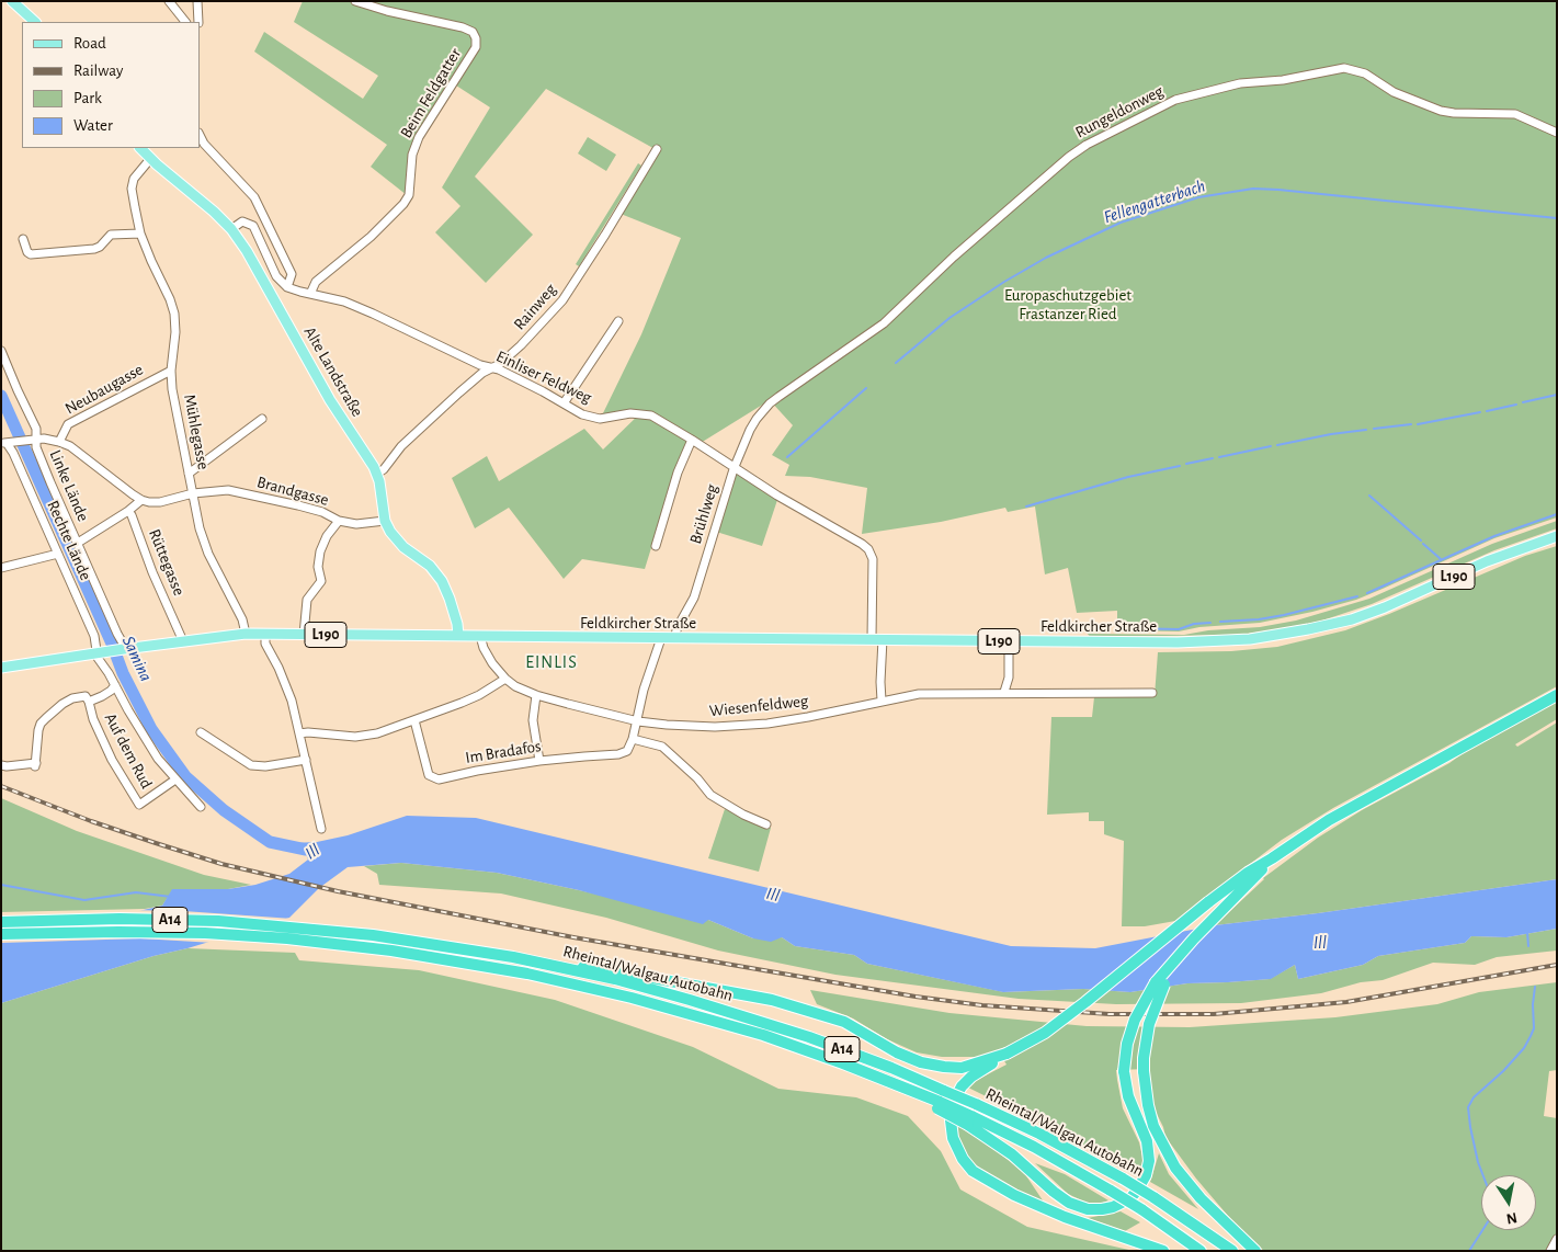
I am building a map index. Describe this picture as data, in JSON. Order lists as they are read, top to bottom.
{
  "streets": {
    "highway": ["A14", "Rheintal/Walgau Autobahn"],
    "main road": ["Alte Landstraße", "L190", "Feldkircher Straße"],
    "street": [
      "Beim Feldgatter",
      "Rungeldonweg",
      "Rainweg",
      "Einliser Feldweg",
      "Neubaugasse",
      "Mühlegasse",
      "Linke Lände",
      "Brandgasse",
      "Brühlweg",
      "Rechte Lände",
      "Rüttegasse",
      "Wiesenfeldweg",
      "Auf dem Rud",
      "Im Bradafos"
    ]
  },
  "crossings": [
    ["Beim Feldgatter", "Einliser Feldweg"],
    ["Rungeldonweg", "Brühlweg"],
    ["Rainweg", "Alte Landstraße"],
    ["Rainweg", "Einliser Feldweg"],
    ["Alte Landstraße", "Mühlegasse"],
    ["Alte Landstraße", "Brandgasse"],
    ["Alte Landstraße", "Feldkircher Straße"],
    ["Einliser Feldweg", "Brühlweg"],
    ["Einliser Feldweg", "Feldkircher Straße"],
    ["Neubaugasse", "Mühlegasse"],
    ["Mühlegasse", "Brandgasse"],
    ["Mühlegasse", "Feldkircher Straße"],
    ["Linke Lände", "Rüttegasse"],
    ["Linke Lände", "Feldkircher Straße"],
    ["Brühlweg", "Feldkircher Straße"],
    ["Rechte Lände", "L190"],
    ["Rechte Lände", "Feldkircher Straße"],
    ["Rechte Lände", "Auf dem Rud"],
    ["Rüttegasse", "Feldkircher Straße"],
    ["L190", "Feldkircher Straße"],
    ["L190", "Auf dem Rud"],
    ["Feldkircher Straße", "Wiesenfeldweg"],
    ["Feldkircher Straße", "Auf dem Rud"]
  ],
  "districts": ["EINLIS"],
  "water": ["Fellengatterbach", "Samina", "Ill"],
  "parks": ["Europaschutzgebiet Frastanzer Ried"],
  "legend": [
    "Road",
    "Railway",
    "Park",
    "Water"
  ],
  "north": "bottom"
}
